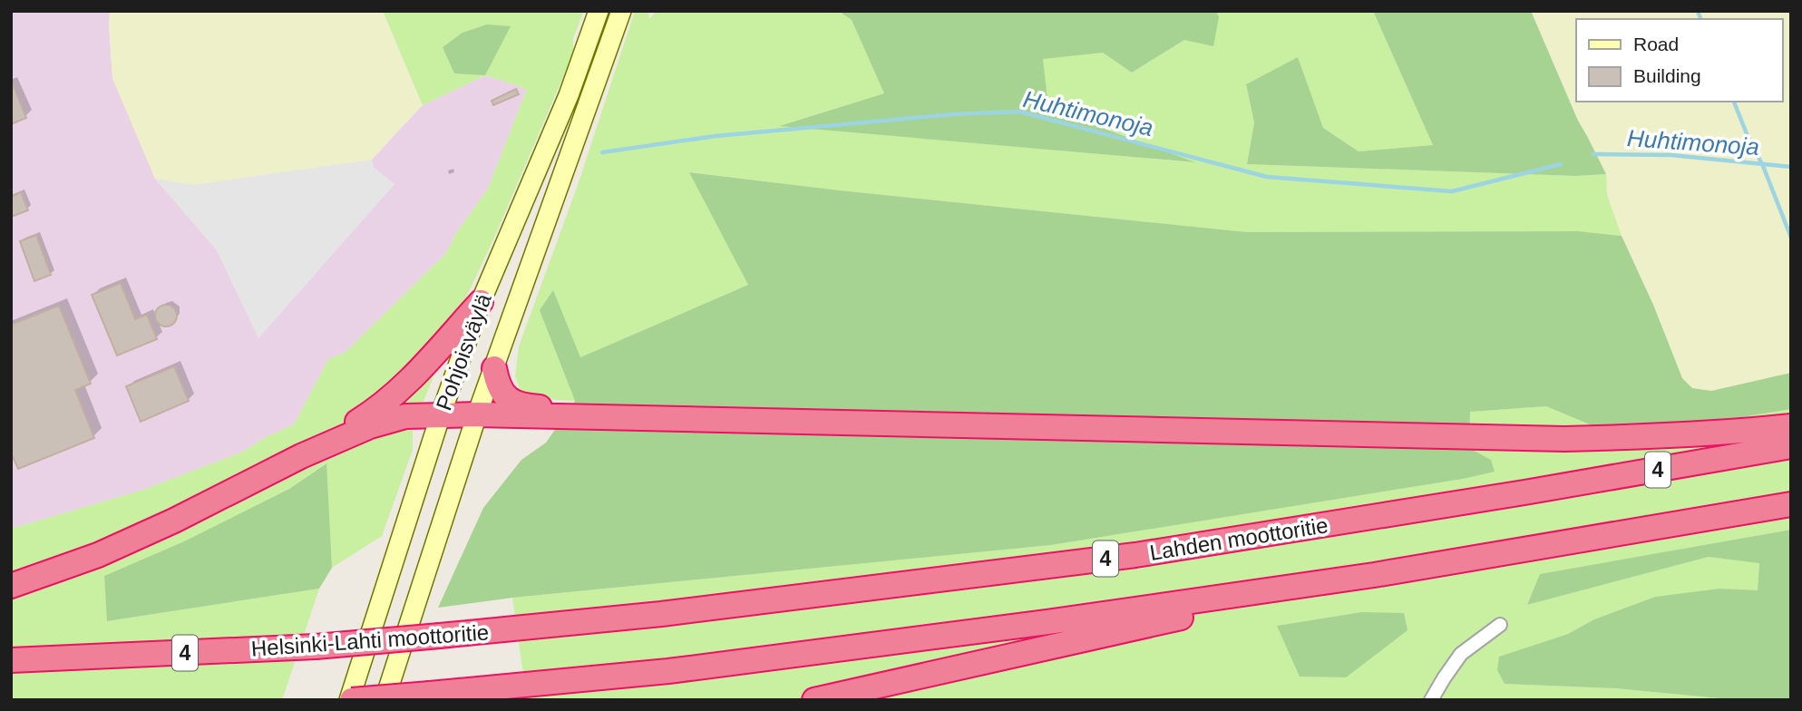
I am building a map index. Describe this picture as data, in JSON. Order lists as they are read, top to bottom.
{
  "streets": {
    "highway": ["4", "Lahden moottoritie", "Helsinki-Lahti moottoritie"],
    "main road": ["Pohjoisväylä"]
  },
  "crossings": [
    ["Lahden moottoritie", "Helsinki-Lahti moottoritie"]
  ],
  "water": ["Huhtimonoja"],
  "legend": ["Road", "Building"]
}
